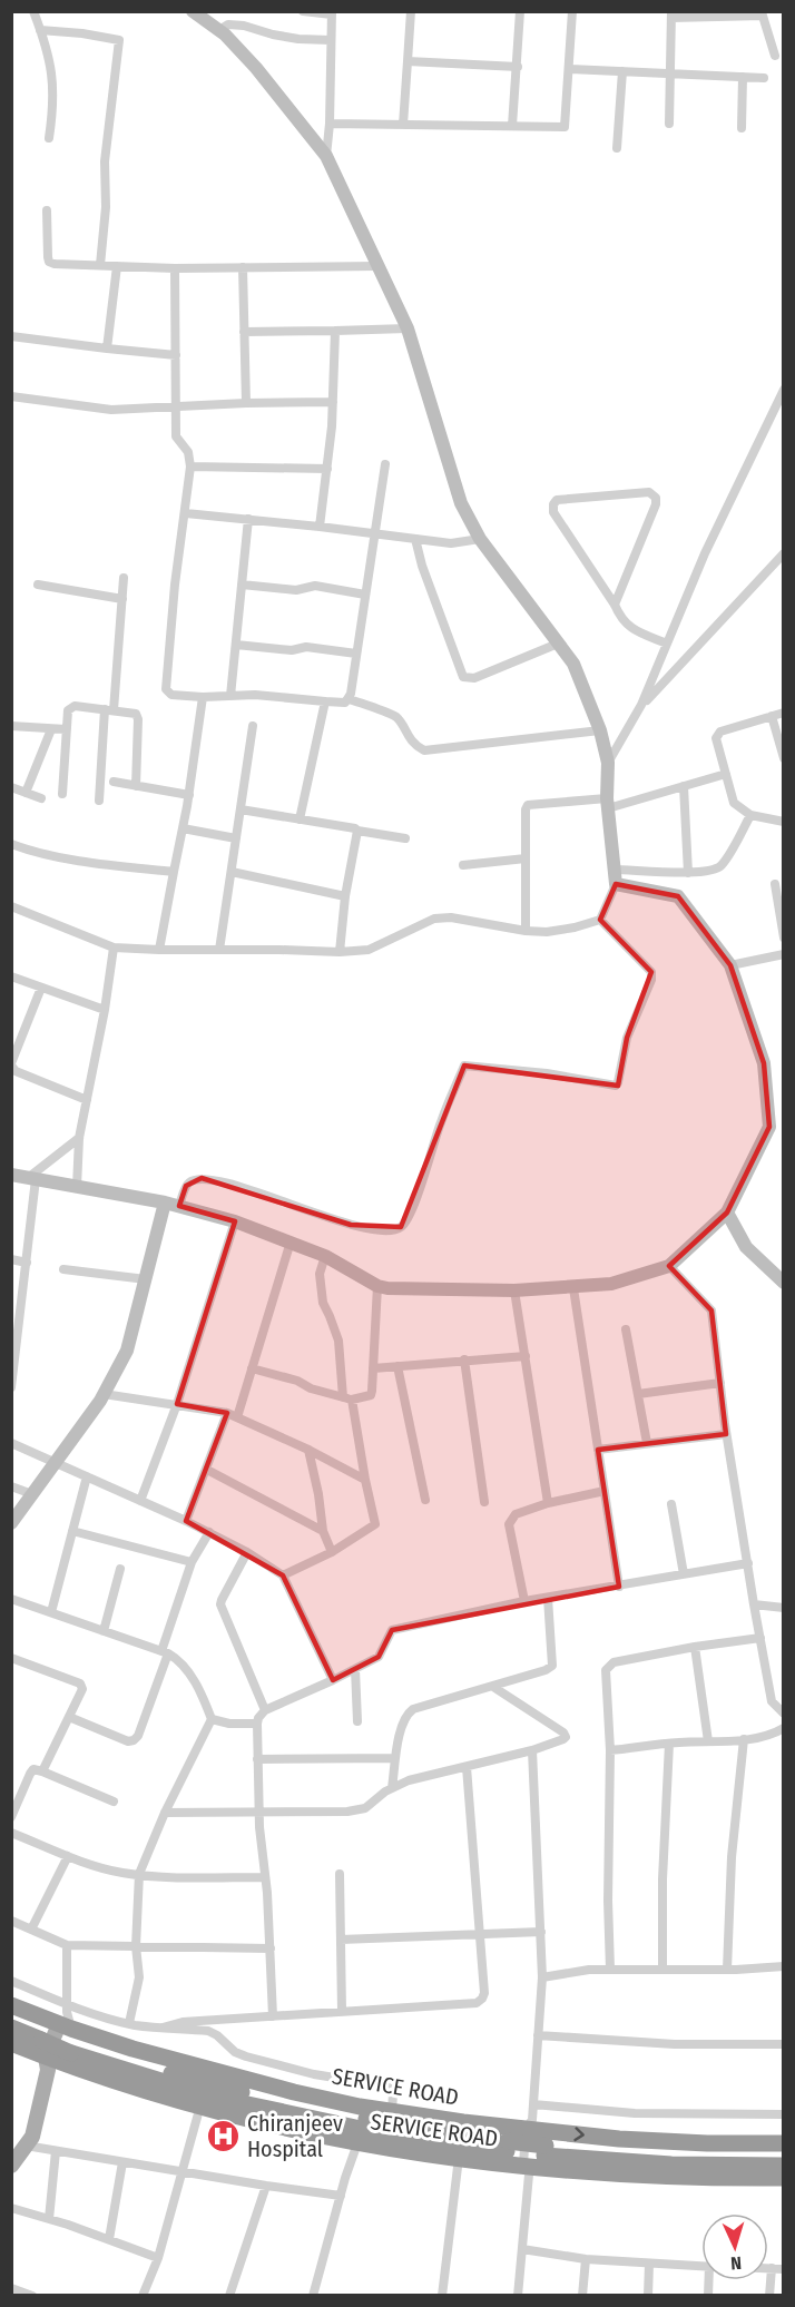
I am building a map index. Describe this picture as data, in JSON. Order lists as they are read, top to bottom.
{
  "streets": {
    "highway": ["SERVICE ROAD"]
  },
  "places": {
    "hospital": ["Chiranjeev Hospital"]
  },
  "north": "bottom"
}
